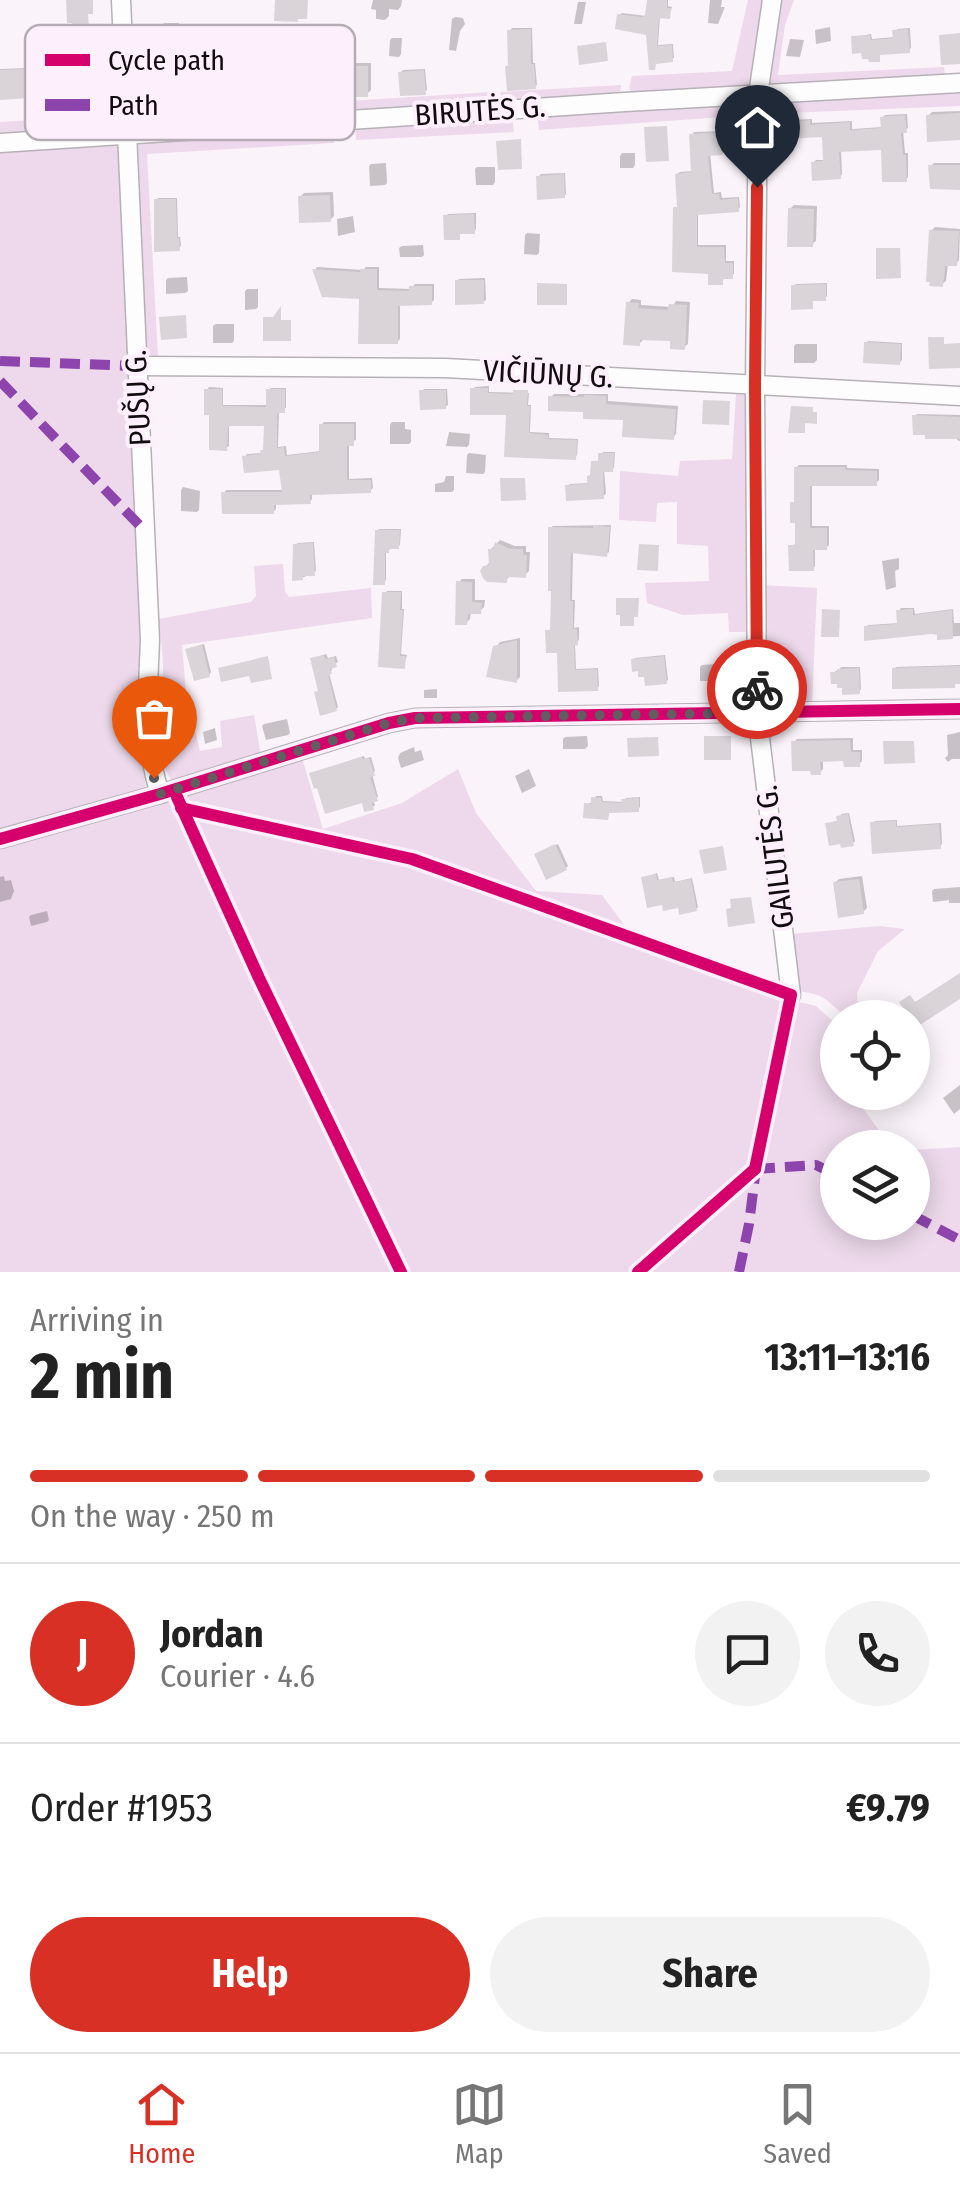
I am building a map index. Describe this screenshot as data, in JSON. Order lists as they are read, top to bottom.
{
  "streets": {
    "street": [
      "BIRUTĖS G.",
      "VIČIŪNŲ G.",
      "PUŠŲ G.",
      "GAILUTĖS G."
    ]
  },
  "crossings": [
    ["BIRUTĖS G.", "GAILUTĖS G."],
    ["VIČIŪNŲ G.", "PUŠŲ G."],
    ["VIČIŪNŲ G.", "GAILUTĖS G."]
  ],
  "legend": ["Cycle path", "Path"],
  "page": {
    "heading": ["2 min", "Arriving in", "13:11–13:16"],
    "panel": [
      "Jordan",
      "Courier · 4.6",
      "Order #1953",
      "€9.79"
    ],
    "bar": "On the way · 250 m",
    "round": "J",
    "buttons": ["Help", "Share"],
    "tabs": ["Home", "Map", "Saved"]
  }
}
